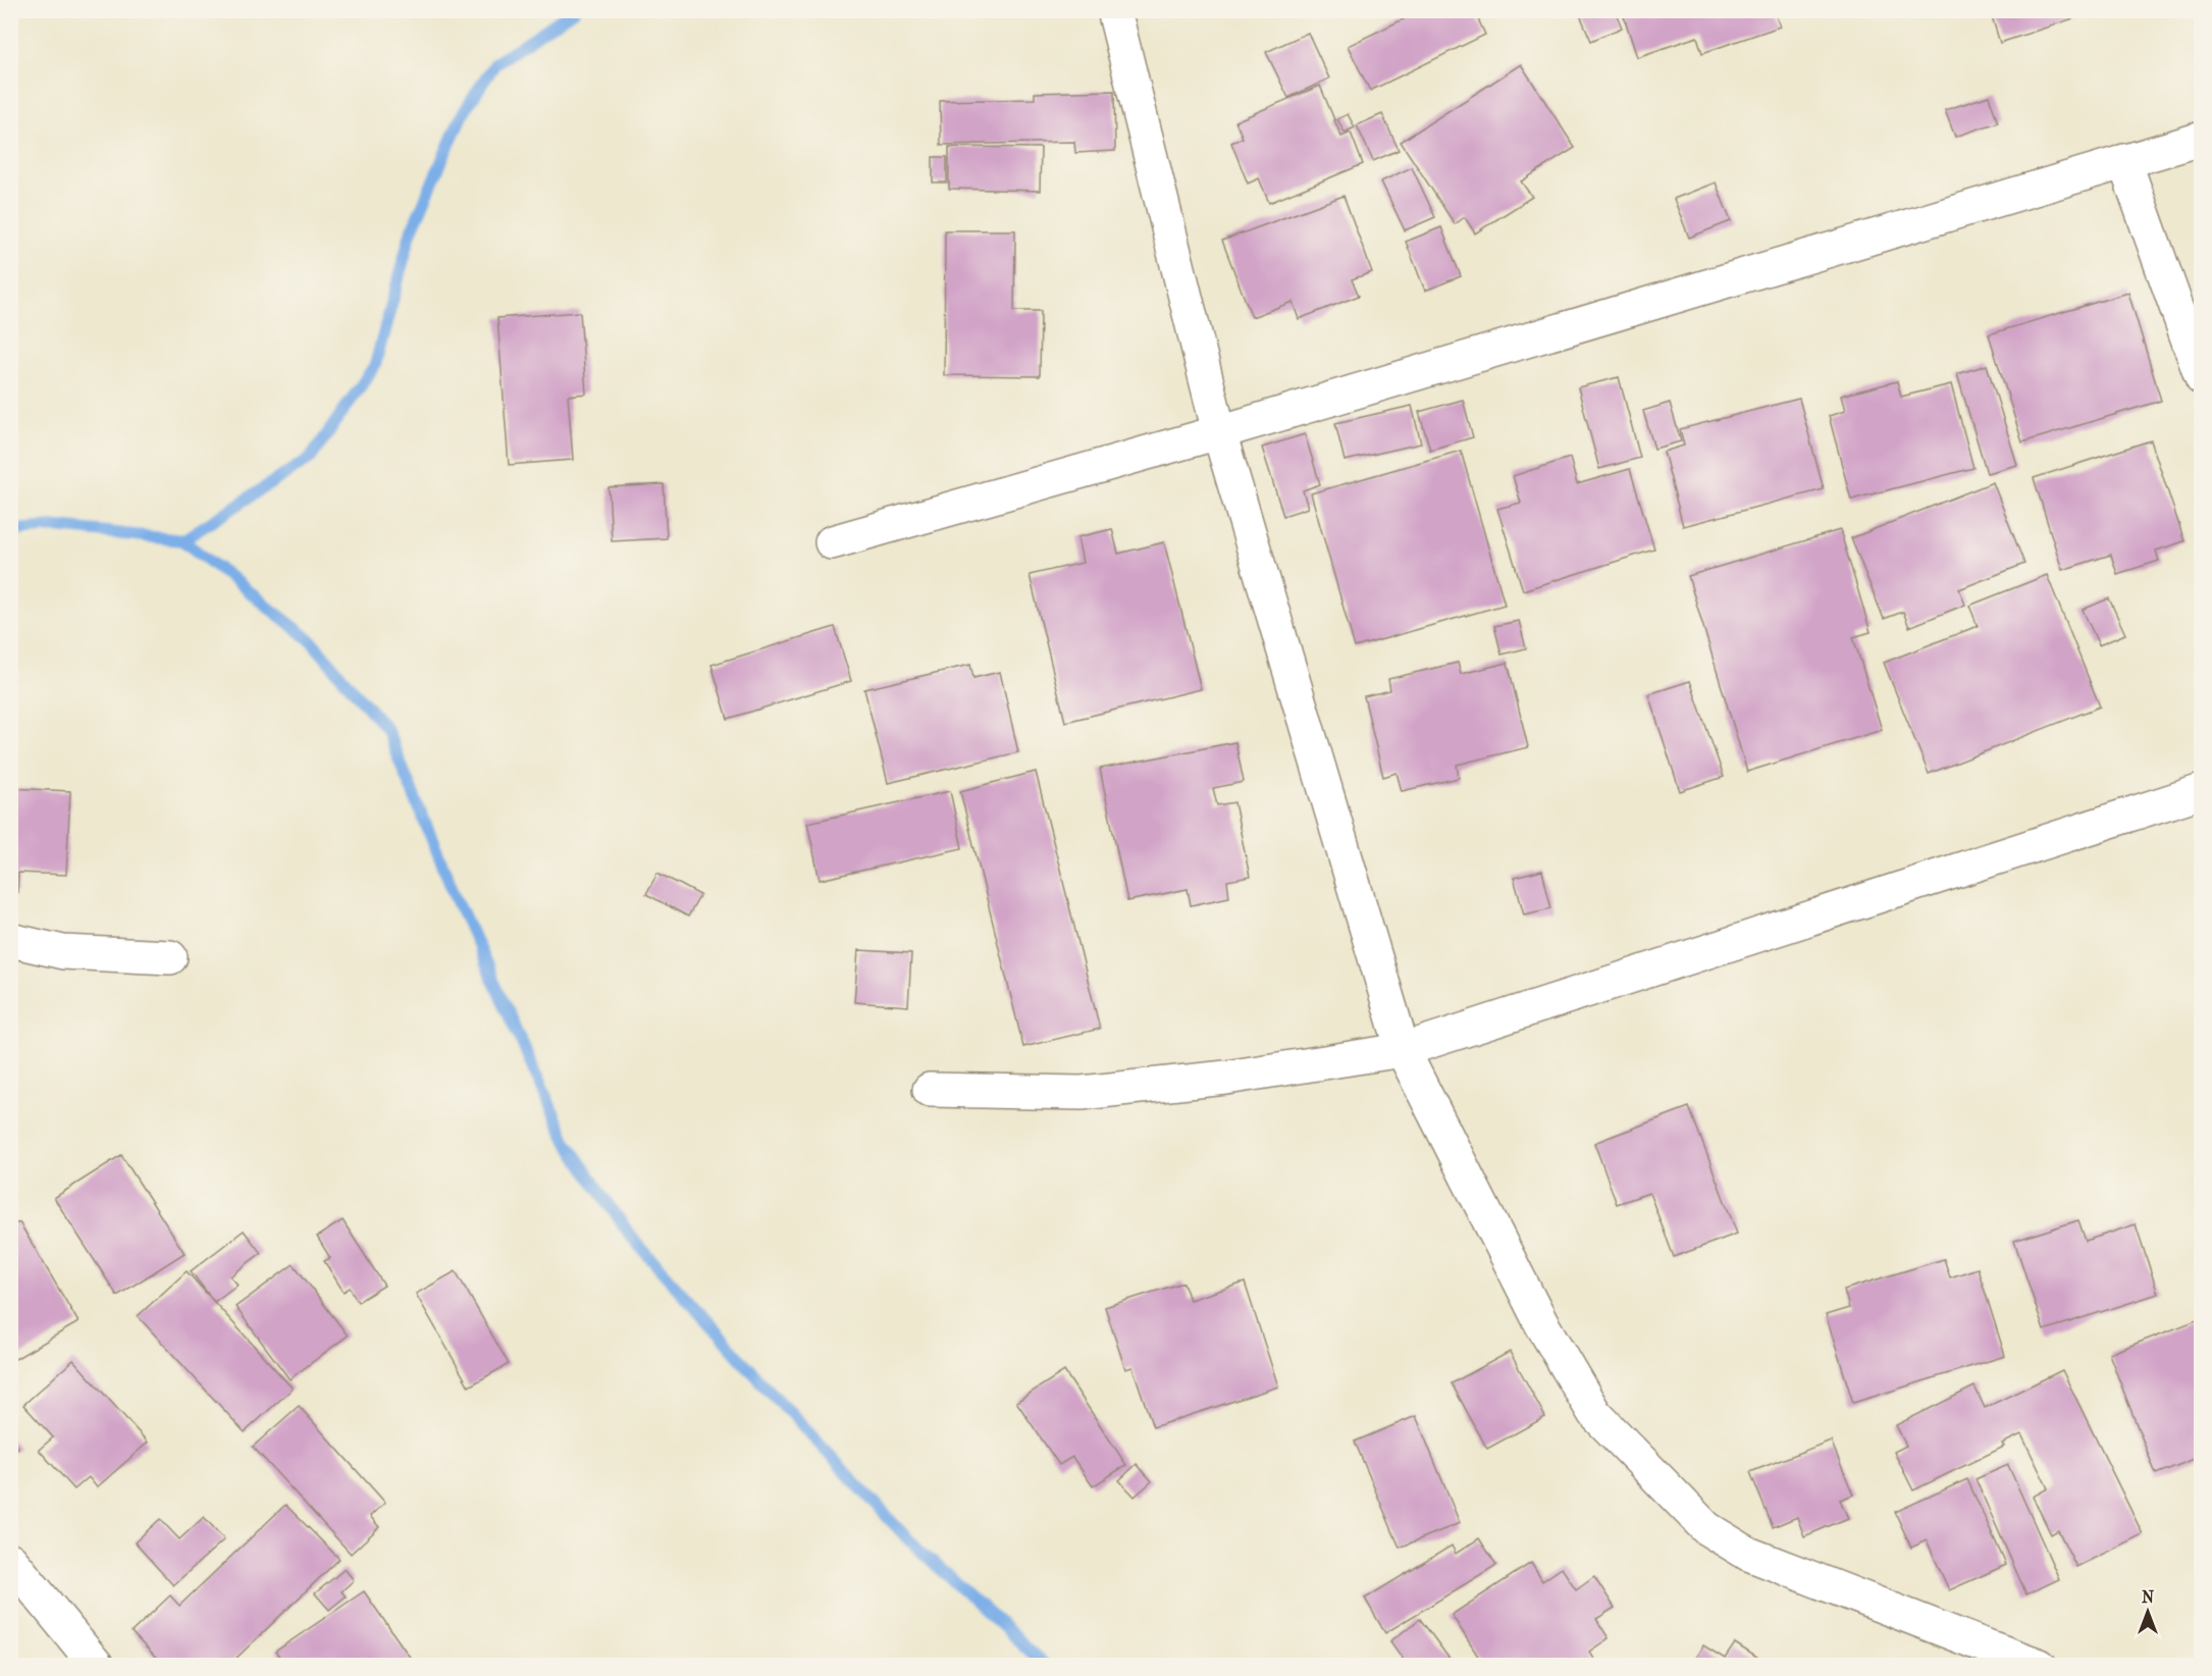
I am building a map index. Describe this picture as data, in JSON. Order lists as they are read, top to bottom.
{
  "north": "top"
}
